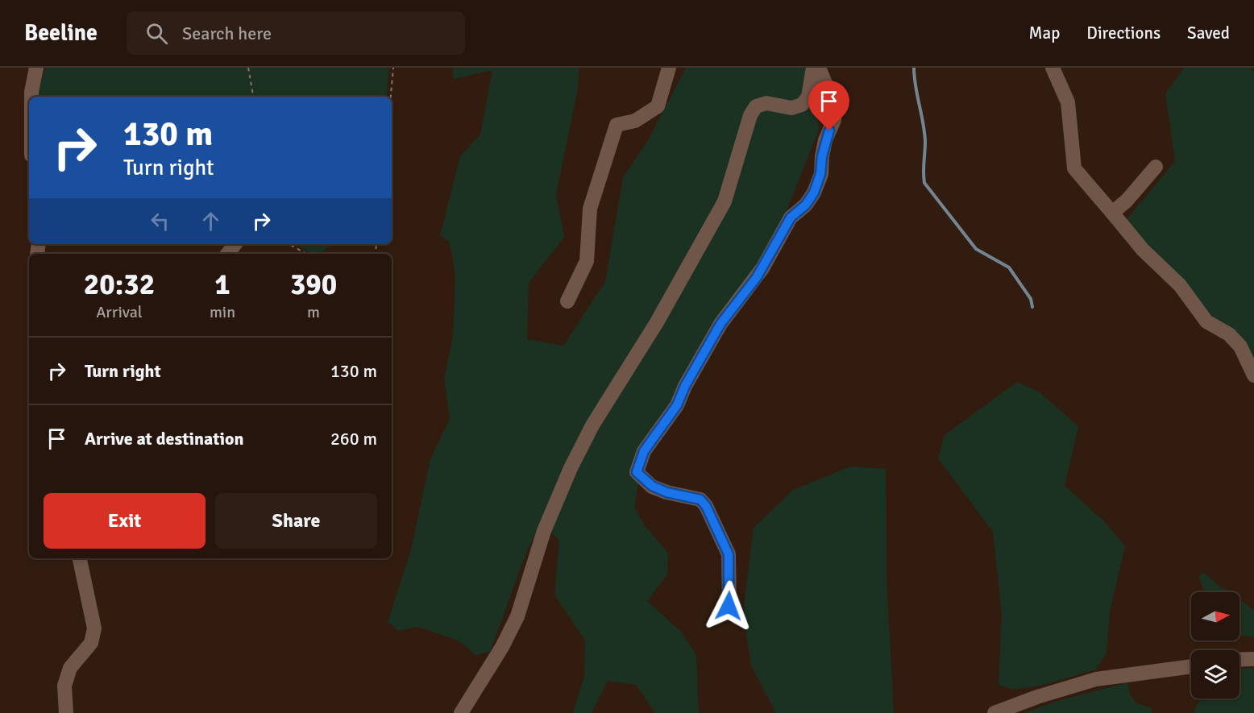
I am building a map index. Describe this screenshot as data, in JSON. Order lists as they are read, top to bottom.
{
  "north": "right",
  "page": {
    "header": "Beeline",
    "search": "Search here",
    "nav": ["Map", "Directions", "Saved"],
    "turn": ["130 m", "Turn right"],
    "eta": [
      "20:32",
      "Arrival",
      "1",
      "min",
      "390",
      "m"
    ],
    "list": [
      {
        "name": "Turn right",
        "value": "130 m"
      },
      {
        "name": "Arrive at destination",
        "value": "260 m"
      }
    ],
    "buttons": ["Exit", "Share"]
  }
}
